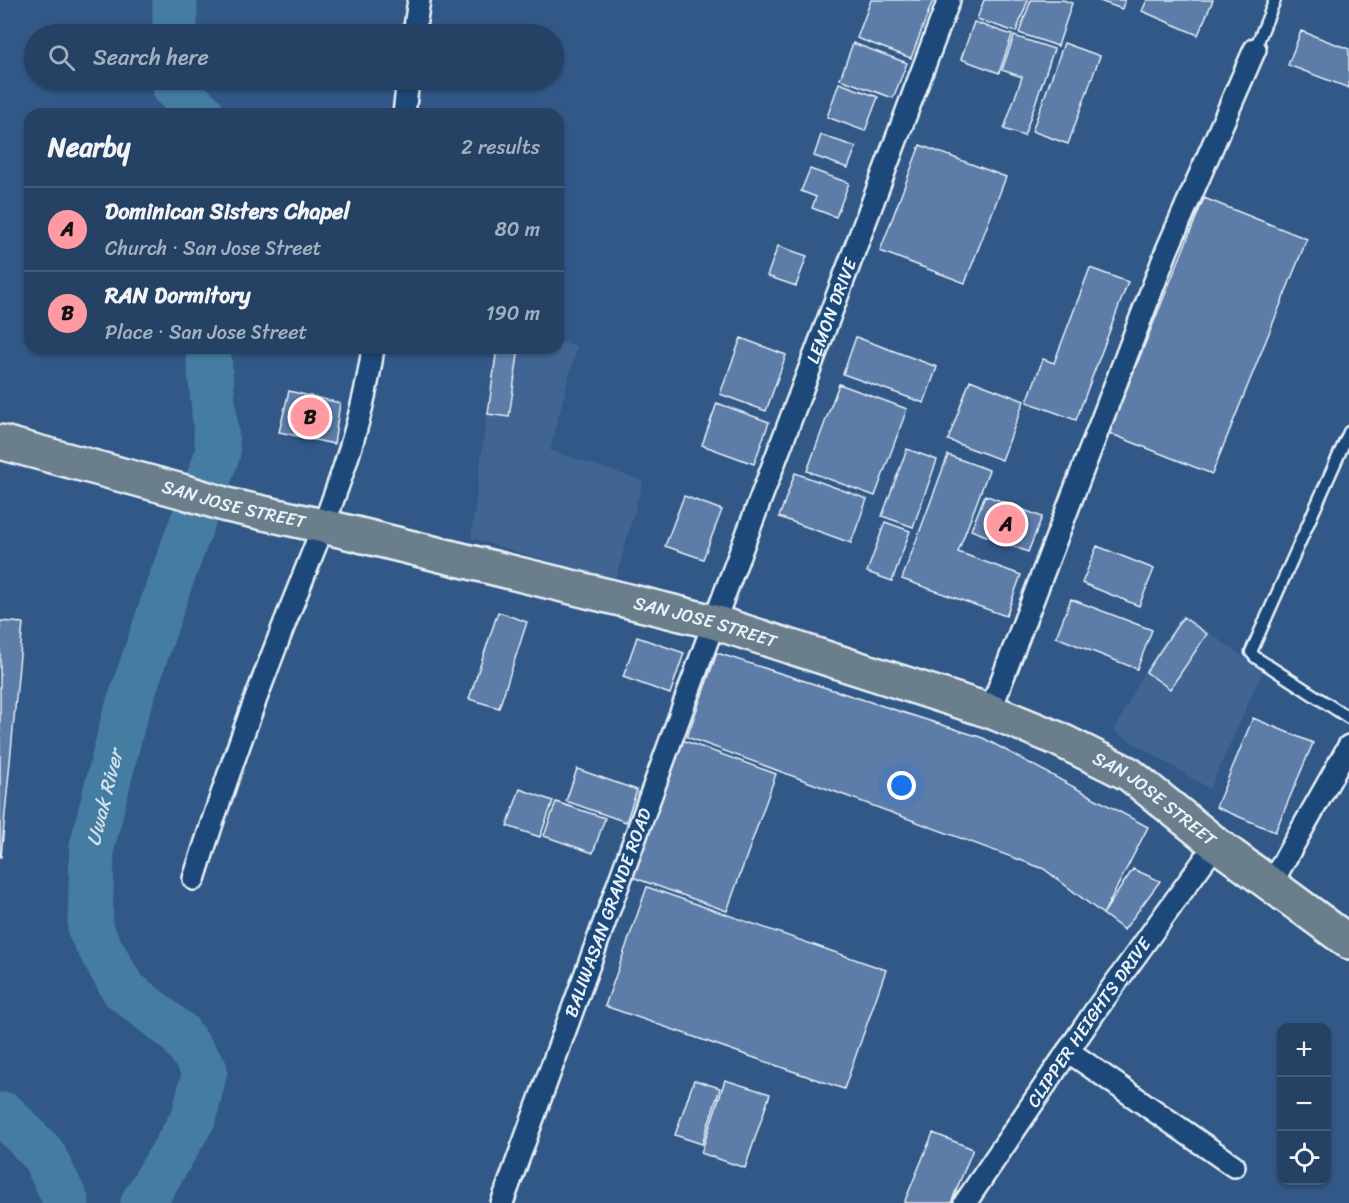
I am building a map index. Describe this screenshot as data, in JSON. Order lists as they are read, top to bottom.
{
  "streets": {
    "main road": ["SAN JOSE STREET"],
    "street": ["LEMON DRIVE", "BALIWASAN GRANDE ROAD", "CLIPPER HEIGHTS DRIVE"]
  },
  "crossings": [
    ["LEMON DRIVE", "SAN JOSE STREET"],
    ["LEMON DRIVE", "BALIWASAN GRANDE ROAD"],
    ["SAN JOSE STREET", "BALIWASAN GRANDE ROAD"],
    ["SAN JOSE STREET", "CLIPPER HEIGHTS DRIVE"]
  ],
  "water": ["Uwak River"],
  "page": {
    "search": "Search here",
    "heading": ["Nearby", "2 results"],
    "list": [
      {
        "mark": "A",
        "name": "Dominican Sisters Chapel",
        "note": "Church · San Jose Street",
        "value": "80 m"
      },
      {
        "mark": "B",
        "name": "RAN Dormitory",
        "note": "Place · San Jose Street",
        "value": "190 m"
      }
    ],
    "pins": ["B", "A"],
    "map_buttons": ["+", "−"]
  }
}
